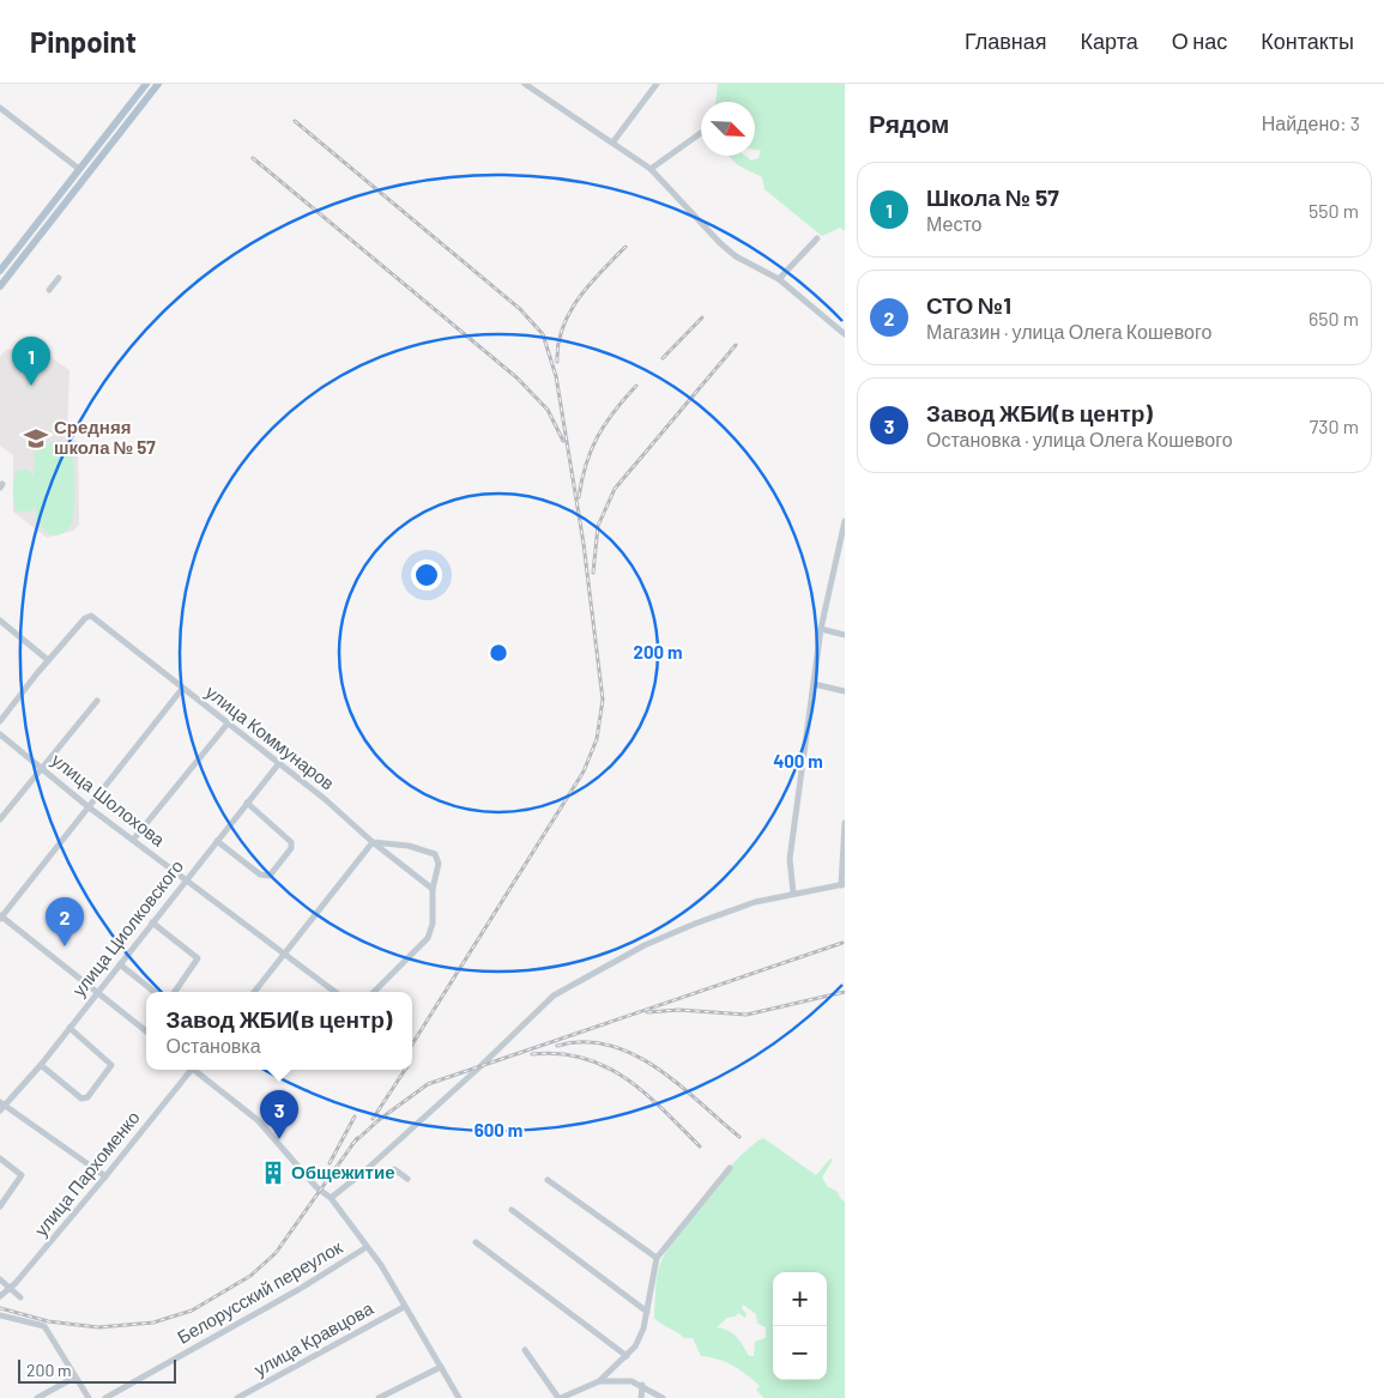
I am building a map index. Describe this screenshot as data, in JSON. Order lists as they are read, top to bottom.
{
  "streets": {
    "street": [
      "улица Коммунаров",
      "улица Шолохова",
      "улица Циолковского",
      "улица Пархоменко",
      "Белорусский переулок",
      "улица Кравцова"
    ]
  },
  "crossings": [
    ["улица Коммунаров", "улица Циолковского"],
    ["улица Шолохова", "улица Циолковского"]
  ],
  "places": {
    "school or university": ["Средняя школа № 57"],
    "building": ["Общежитие"]
  },
  "scale_bar": "200 m",
  "north": "bottom right",
  "page": {
    "header": "Pinpoint",
    "nav": [
      "Главная",
      "Карта",
      "О нас",
      "Контакты"
    ],
    "heading": ["Рядом", "Найдено: 3"],
    "list": [
      {
        "mark": "1",
        "name": "Школа № 57",
        "note": "Место",
        "value": "550 m"
      },
      {
        "mark": "2",
        "name": "СТО №1",
        "note": "Магазин · улица Олега Кошевого",
        "value": "650 m"
      },
      {
        "mark": "3",
        "name": "Завод ЖБИ(в центр)",
        "note": "Остановка · улица Олега Кошевого",
        "value": "730 m"
      }
    ],
    "pins": ["1", "2", "3"],
    "popup": ["Завод ЖБИ(в центр)", "Остановка"],
    "map_buttons": ["+", "−"],
    "scale": "200 m"
  },
  "rings": ["200 m", "400 m", "600 m"]
}
